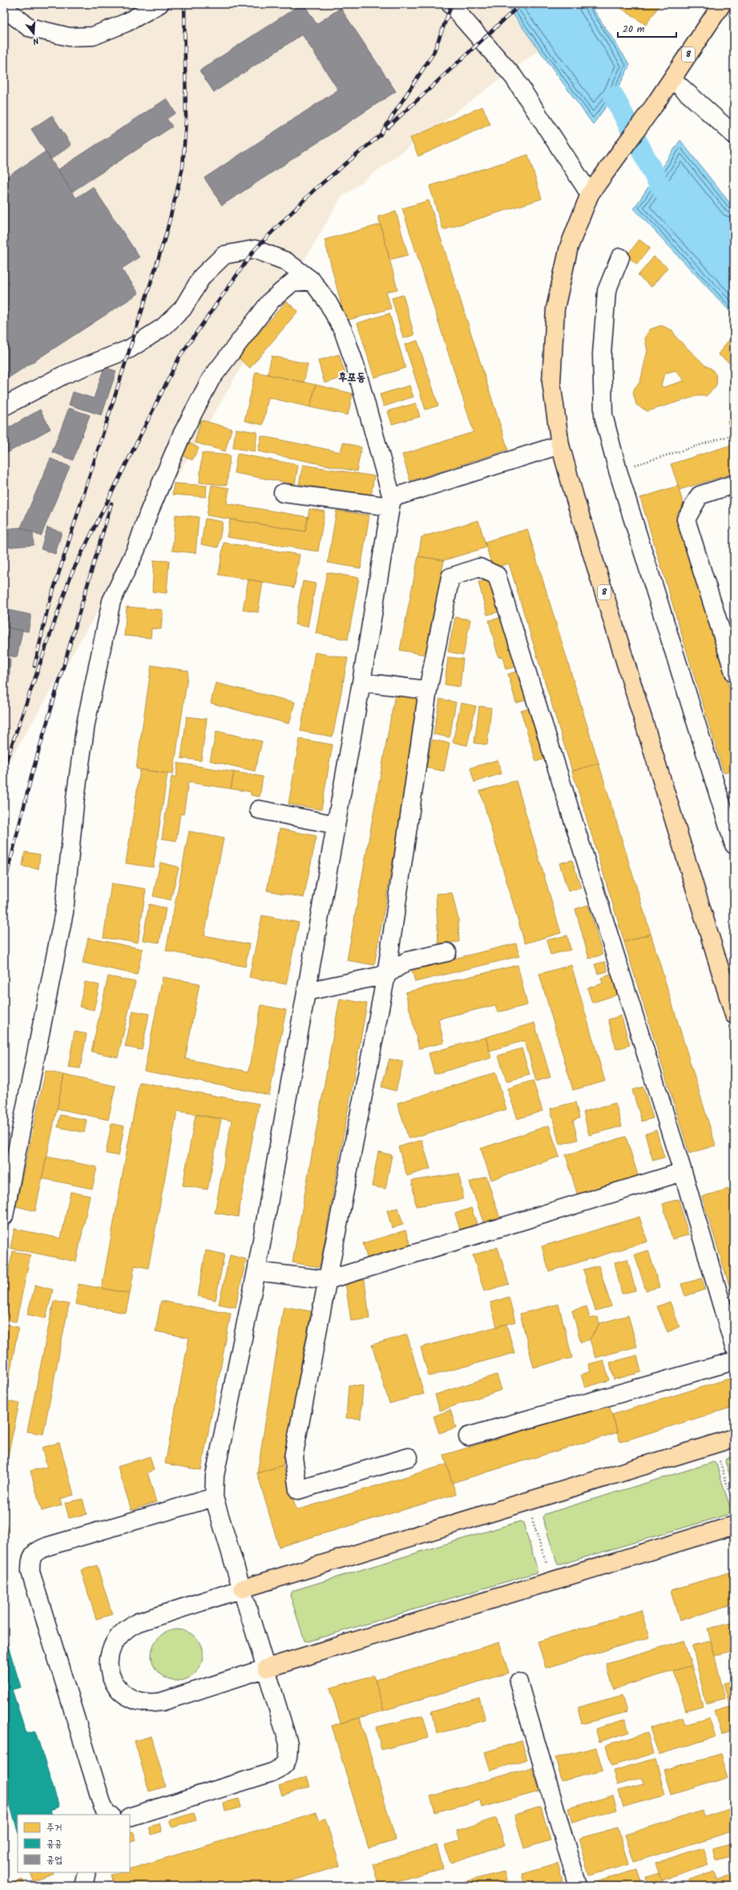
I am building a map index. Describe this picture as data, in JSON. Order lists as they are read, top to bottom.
{
  "streets": {
    "main road": ["8"]
  },
  "districts": ["후포동"],
  "legend": ["주거", "공공", "공업"],
  "scale_bar": "20 m",
  "north": "bottom"
}
